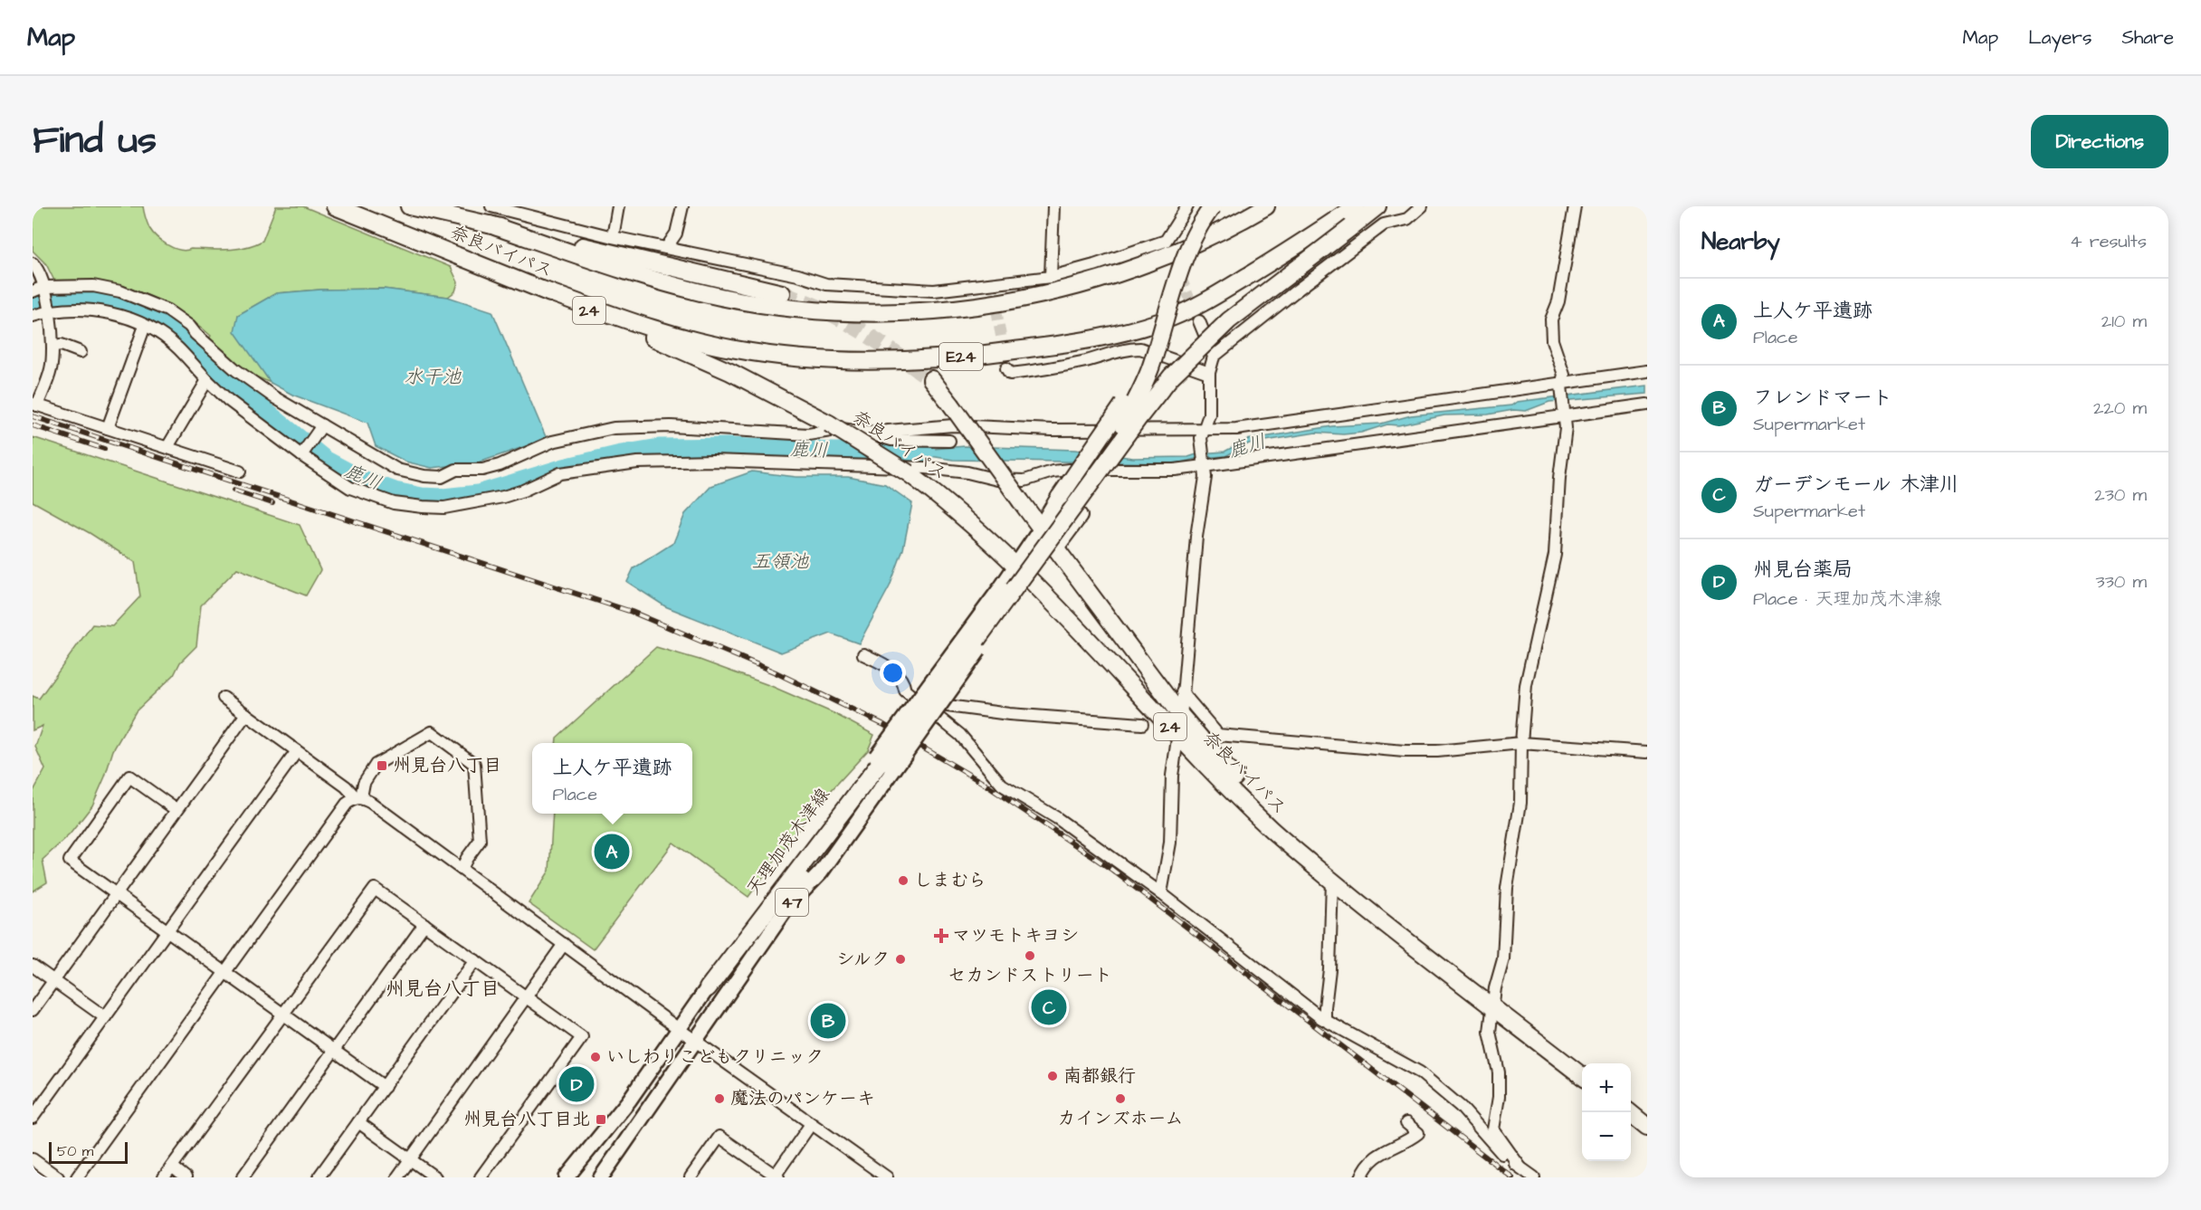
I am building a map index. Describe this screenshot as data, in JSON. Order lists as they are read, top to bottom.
{
  "streets": {
    "highway": ["奈良バイパス", "24", "E24"],
    "main road": ["47"]
  },
  "crossings": [
    ["奈良バイパス", "E24"]
  ],
  "districts": ["州見台八丁目"],
  "water": ["水干池", "鹿川", "五領池"],
  "places": {
    "transit": ["州見台八丁目", "州見台八丁目北"],
    "other": [
      "しまむら",
      "セカンドストリート",
      "シルク",
      "いしわりこどもクリニック",
      "南都銀行",
      "魔法のパンケーキ",
      "カインズホーム"
    ],
    "health": ["マツモトキヨシ"]
  },
  "scale_bar": "50 m",
  "page": {
    "header": "Map",
    "nav": ["Map", "Layers", "Share"],
    "title": "Find us",
    "buttons": "Directions",
    "heading": ["Nearby", "4 results"],
    "list": [
      {
        "mark": "A",
        "name": "上人ケ平遺跡",
        "note": "Place",
        "value": "210 m"
      },
      {
        "mark": "B",
        "name": "フレンドマート",
        "note": "Supermarket",
        "value": "220 m"
      },
      {
        "mark": "C",
        "name": "ガーデンモール 木津川",
        "note": "Supermarket",
        "value": "230 m"
      },
      {
        "mark": "D",
        "name": "州見台薬局",
        "note": "Place · 天理加茂木津線",
        "value": "330 m"
      }
    ],
    "popup": ["上人ケ平遺跡", "Place"],
    "pins": [
      "A",
      "C",
      "B",
      "D"
    ],
    "map_buttons": ["+", "−"],
    "scale": "50 m"
  }
}
